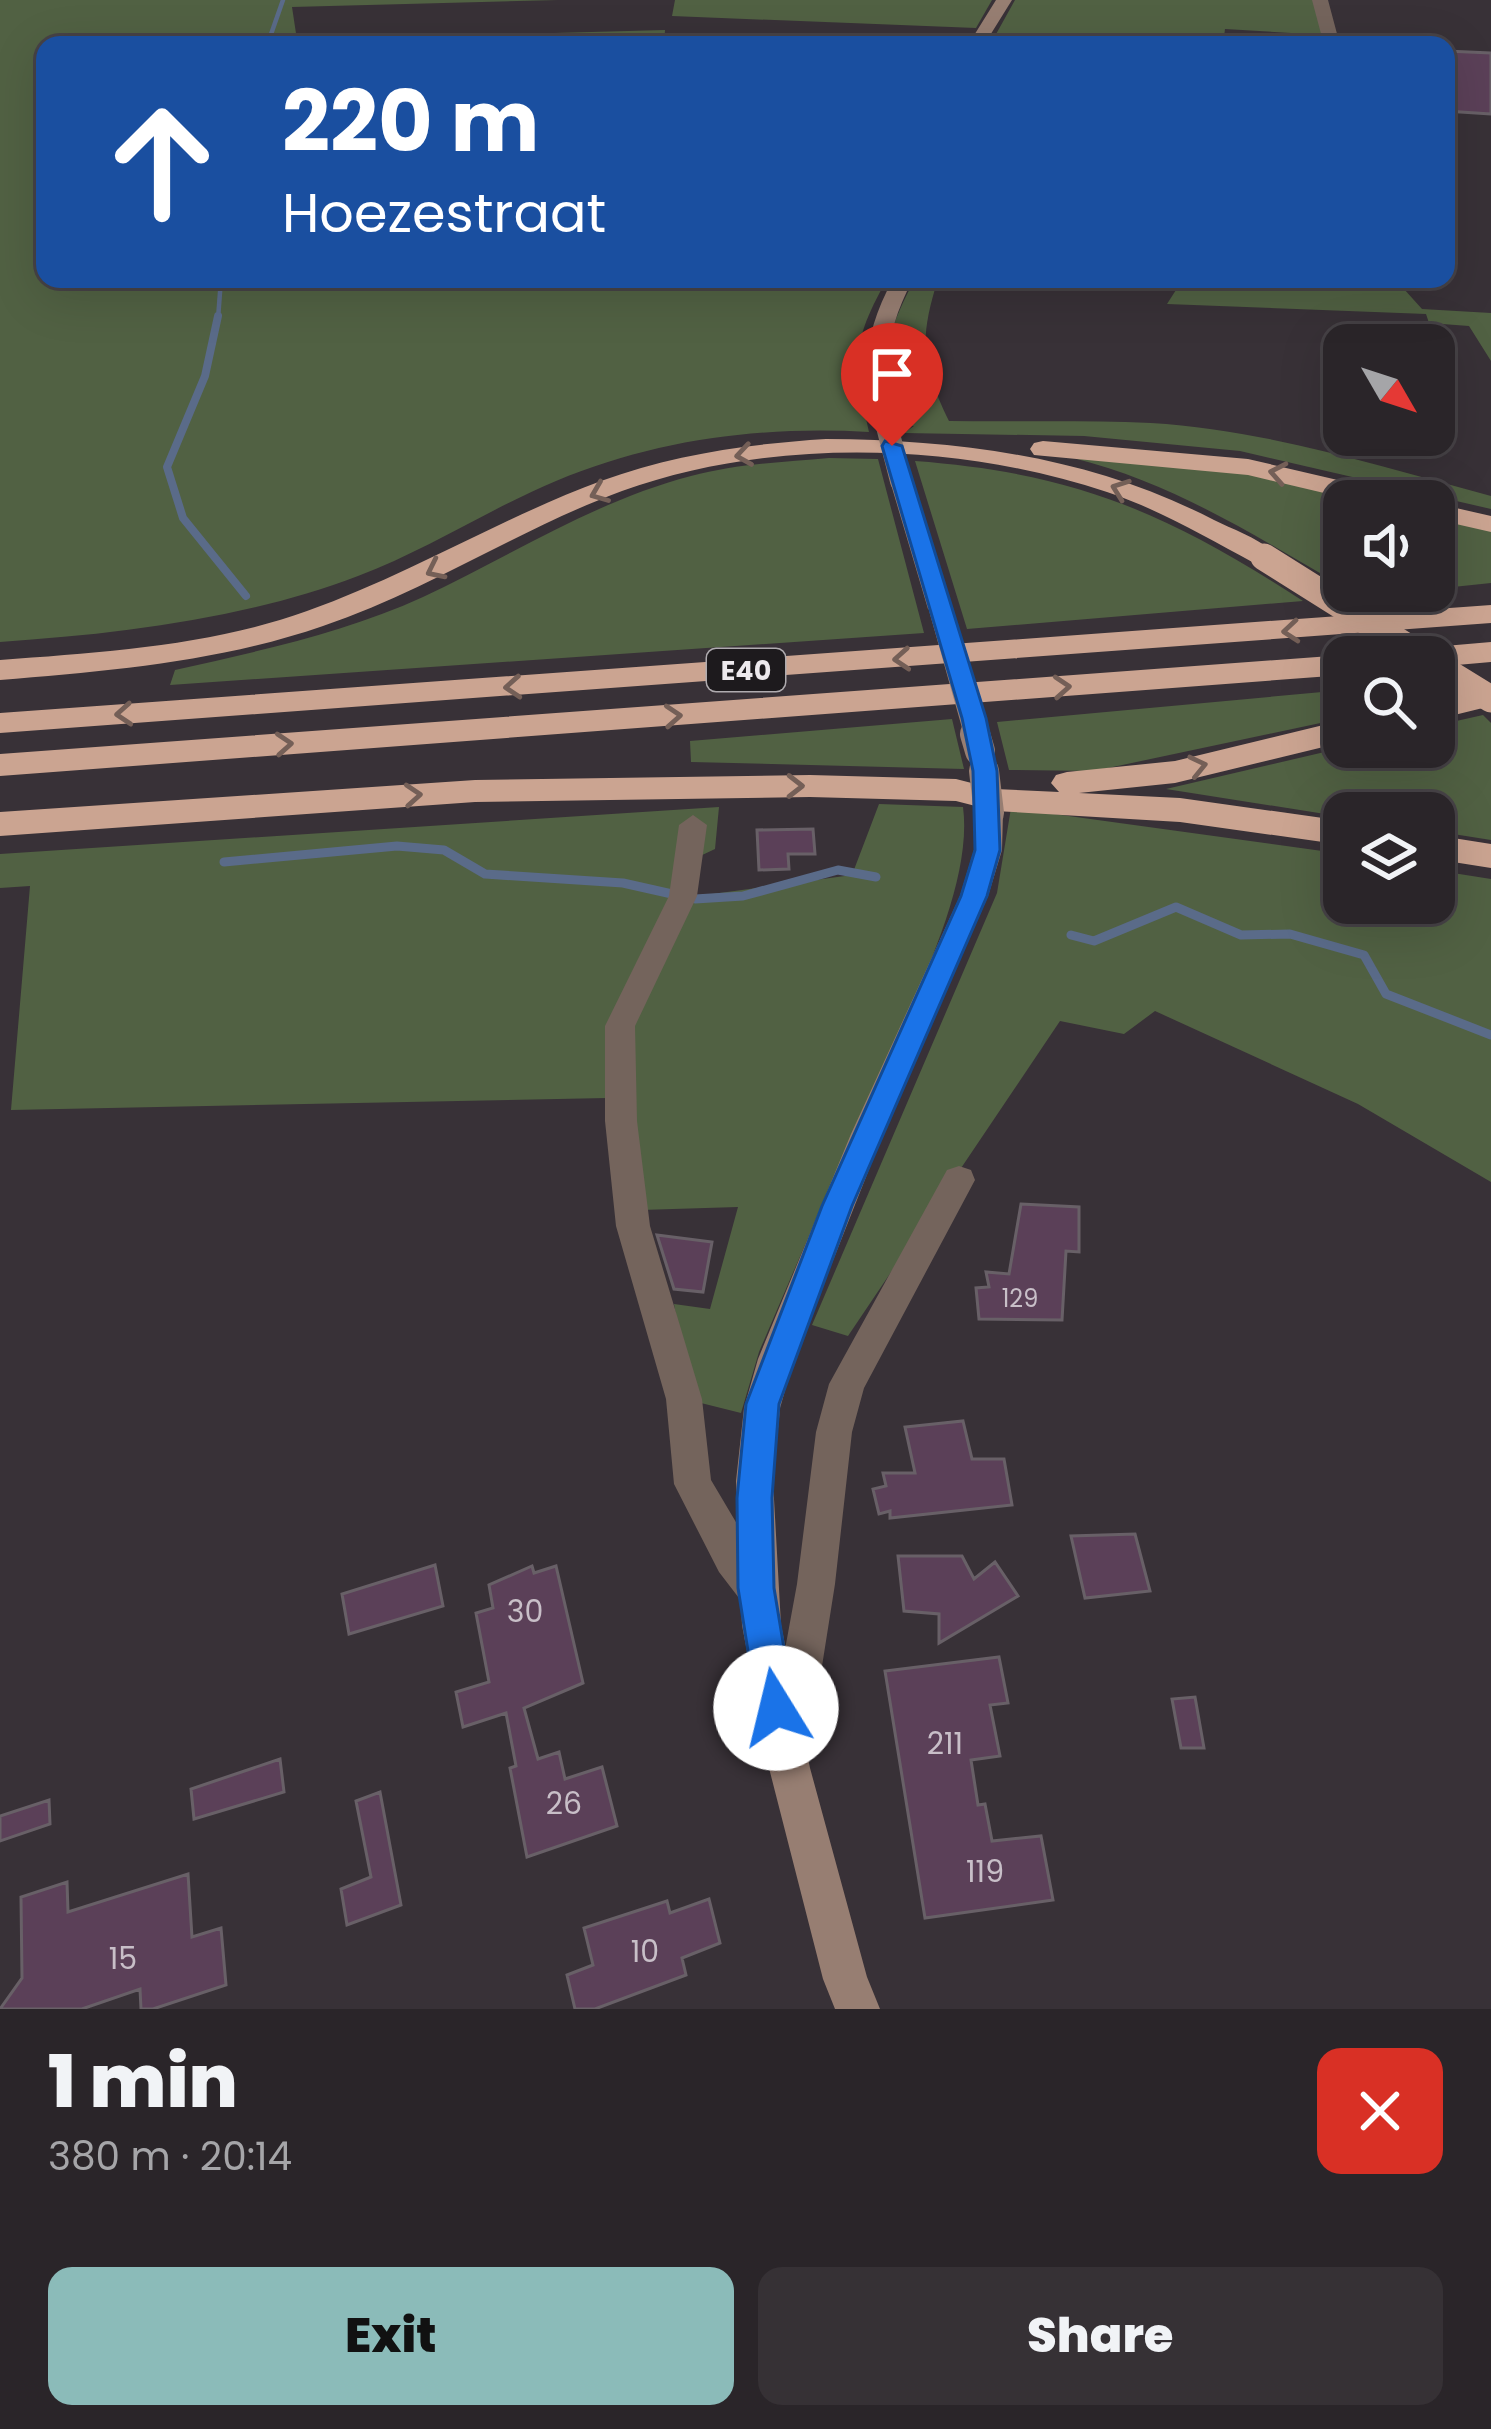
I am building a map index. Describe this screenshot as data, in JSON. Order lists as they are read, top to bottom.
{
  "streets": {
    "highway": ["E40"]
  },
  "house_numbers": [
    "129",
    "30",
    "211",
    "26",
    "119",
    "10",
    "15"
  ],
  "north": "bottom right",
  "page": {
    "turn": ["220 m", "Hoezestraat"],
    "heading": ["1 min", "380 m · 20:14"],
    "buttons": ["Exit", "Share"]
  }
}
